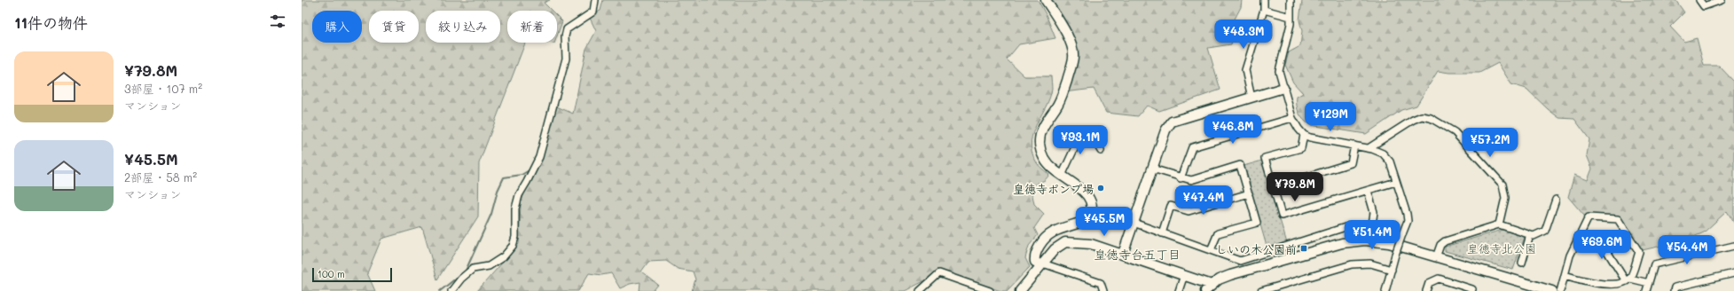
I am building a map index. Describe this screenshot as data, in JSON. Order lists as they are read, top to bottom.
{
  "districts": ["皇徳寺台五丁目"],
  "parks": ["皇徳寺北公園"],
  "places": {
    "other": ["皇徳寺ポンプ場"],
    "transit": ["しいの木公園前"]
  },
  "scale_bar": "100 m",
  "page": {
    "heading": "11件の物件",
    "chip": [
      "購入",
      "賃貸",
      "絞り込み",
      "新着"
    ],
    "price": [
      "¥48.3M",
      "¥129M",
      "¥46.8M",
      "¥93.1M",
      "¥57.2M",
      "¥79.8M",
      "¥47.4M",
      "¥45.5M",
      "¥51.4M",
      "¥69.6M",
      "¥54.4M"
    ],
    "list": [
      {
        "name": "¥79.8M",
        "note": "3部屋 · 107 m² · マンション"
      },
      {
        "name": "¥45.5M",
        "note": "2部屋 · 58 m² · マンション"
      }
    ],
    "scale": "100 m"
  }
}
